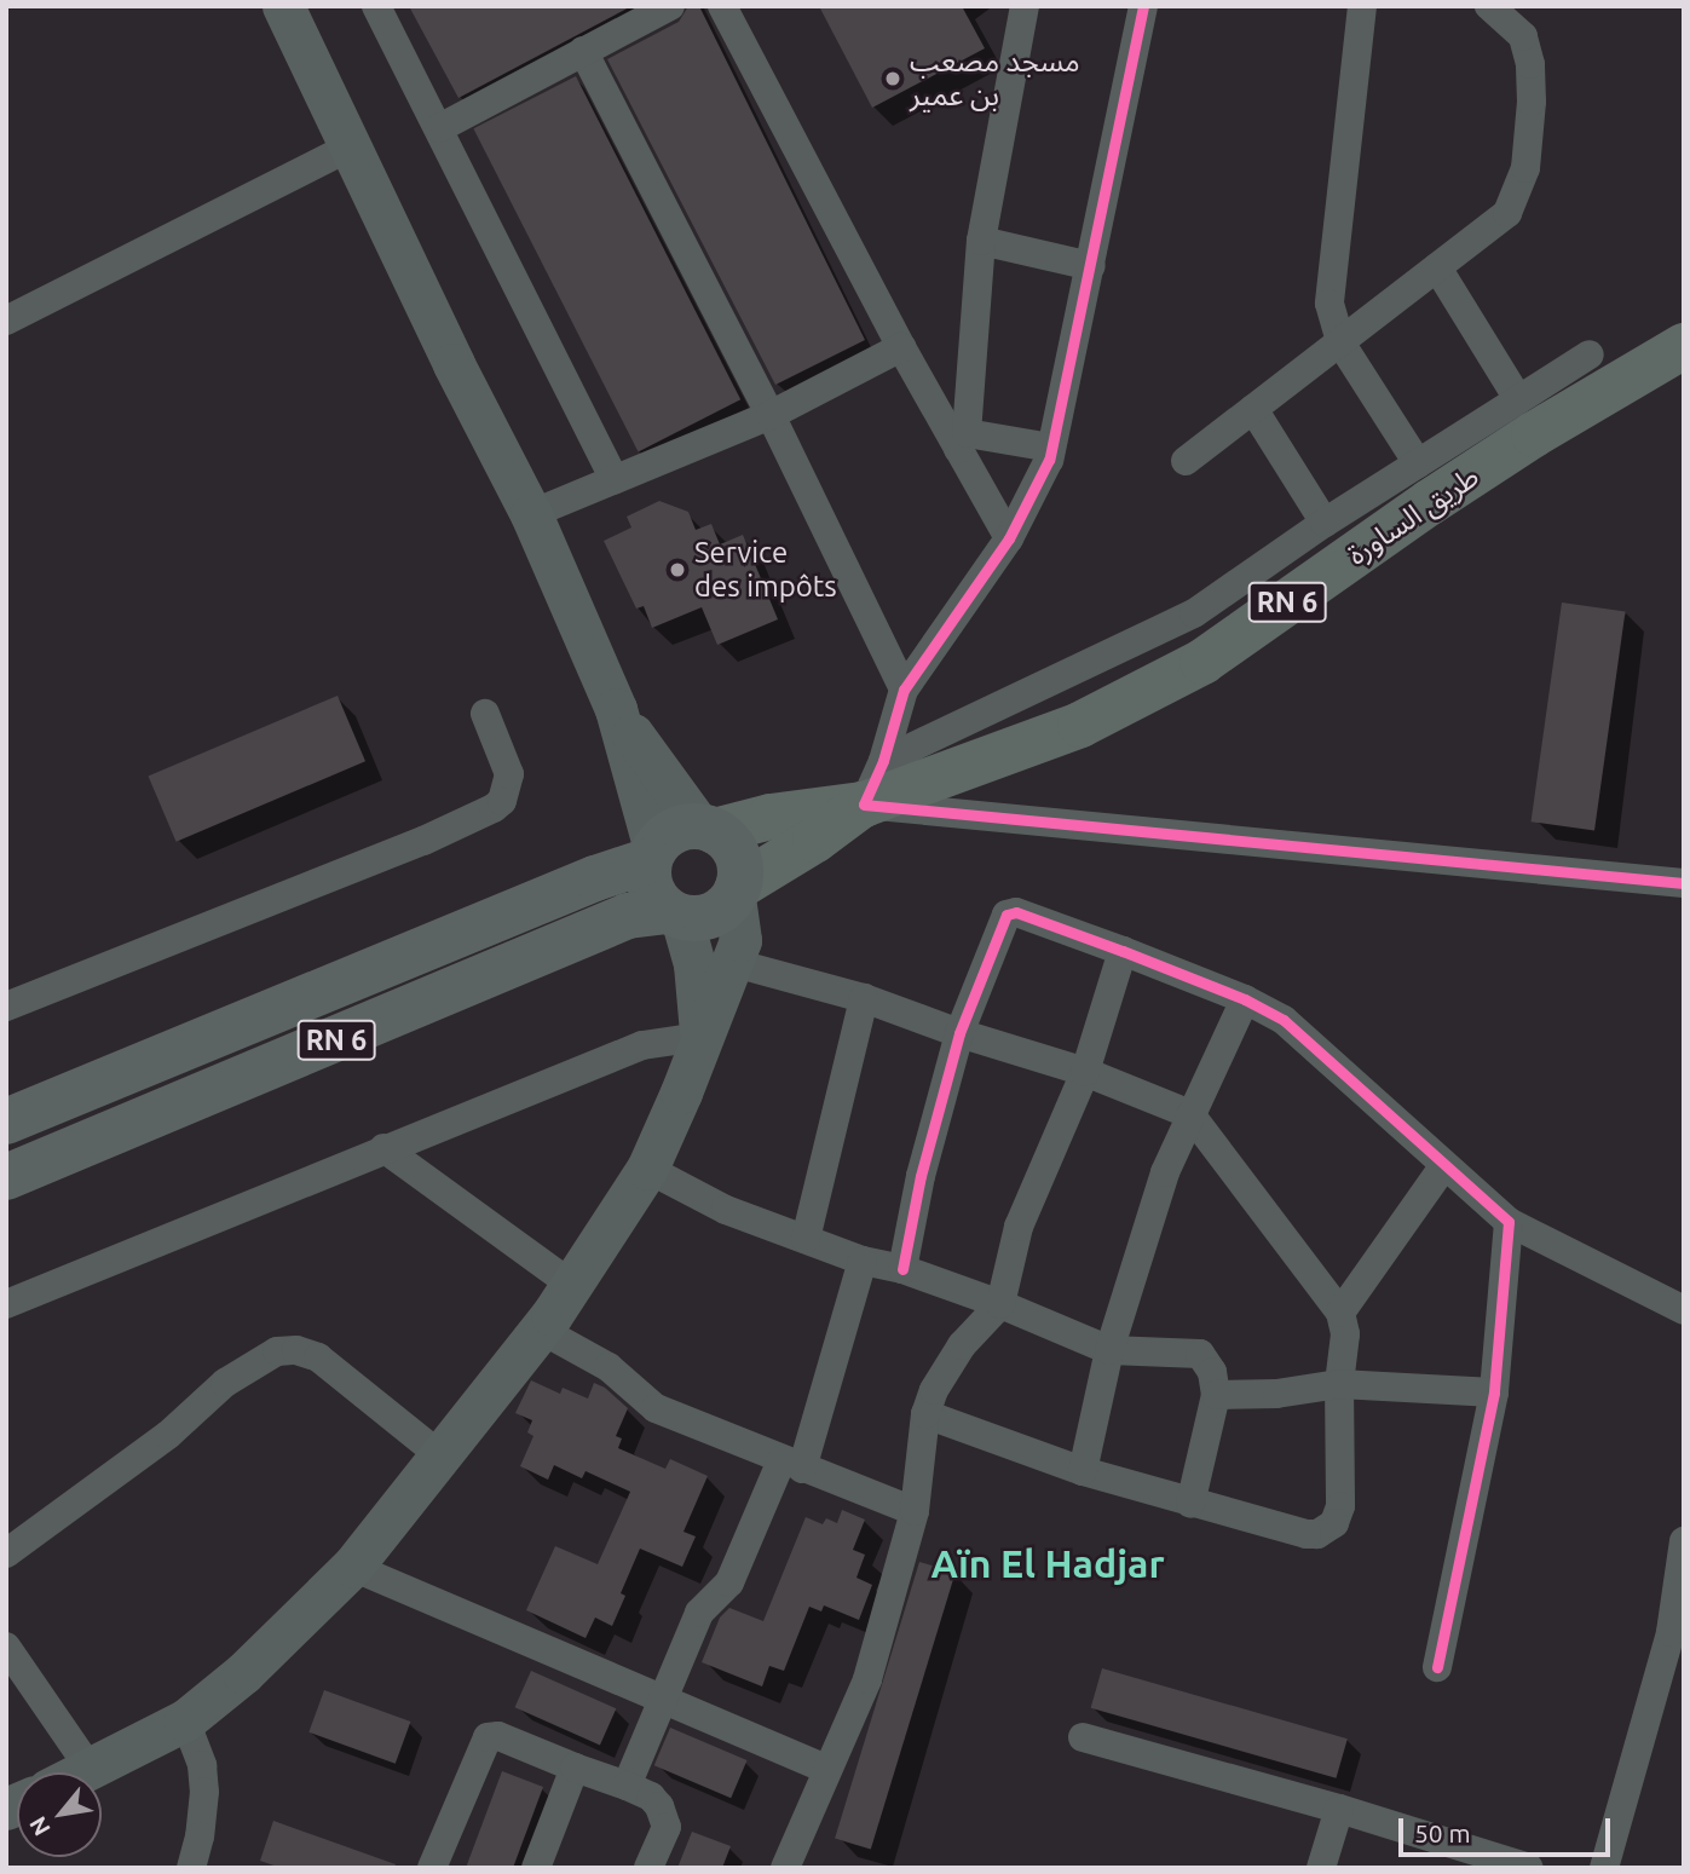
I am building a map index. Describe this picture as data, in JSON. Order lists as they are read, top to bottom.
{
  "streets": {
    "highway": ["RN 6"],
    "main road": ["طريق الساورة"]
  },
  "crossings": [
    ["طريق الساورة", "RN 6"]
  ],
  "districts": ["Aïn El Hadjar"],
  "places": ["مسجد مصعب بن عمير", "Service des impôts"],
  "scale_bar": "50 m",
  "north": "bottom left"
}
